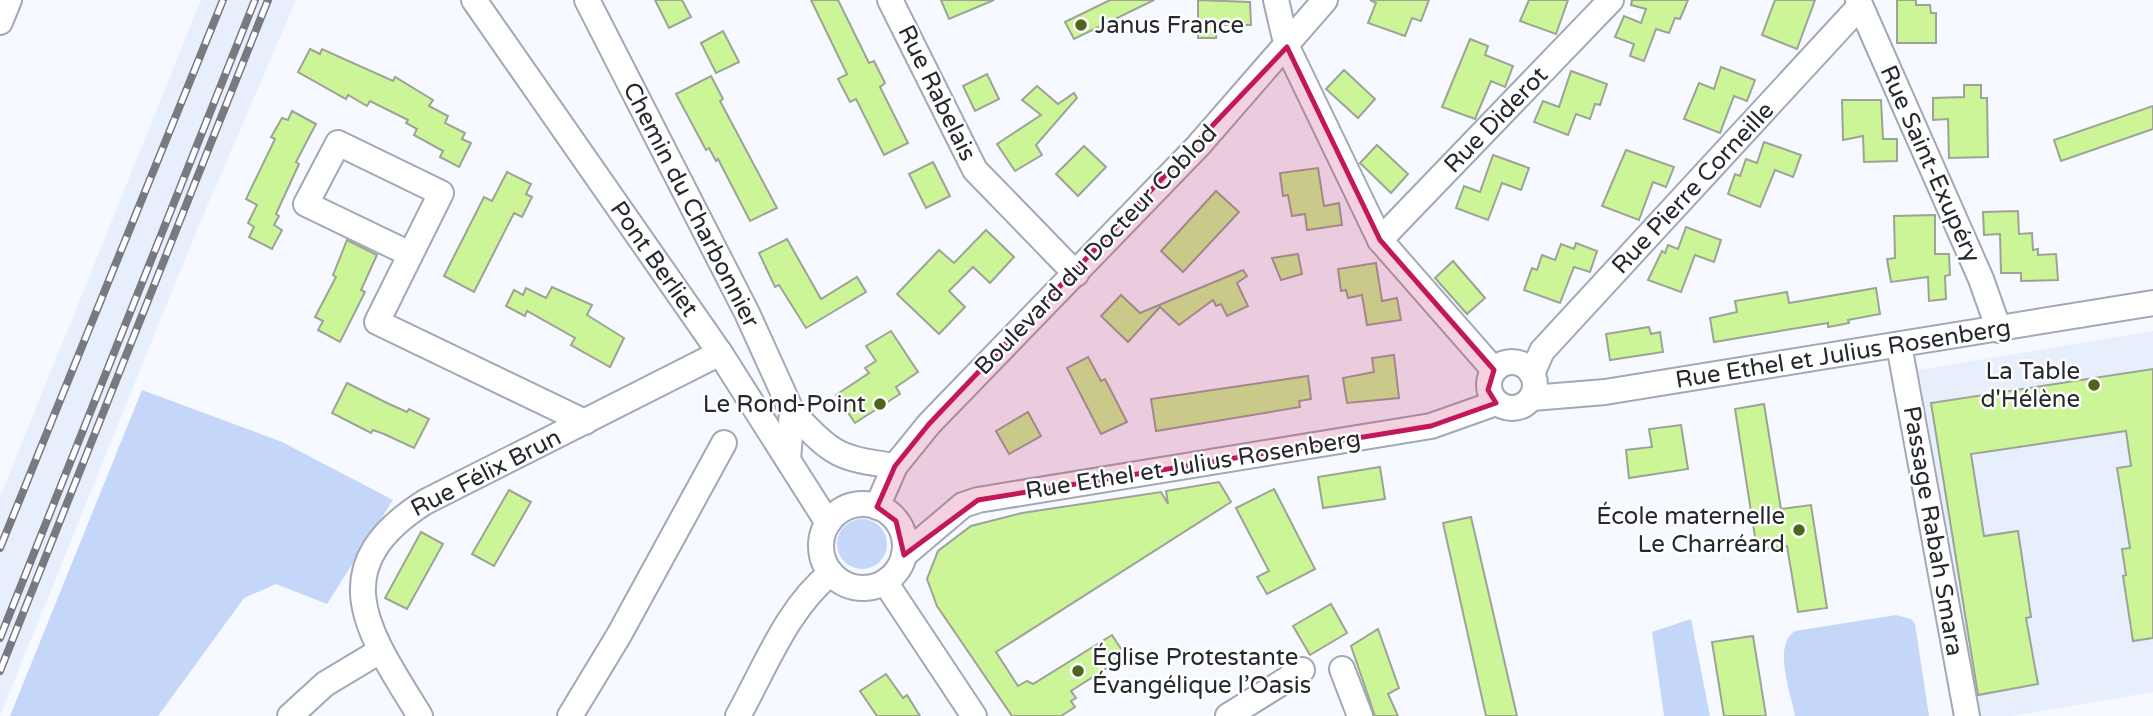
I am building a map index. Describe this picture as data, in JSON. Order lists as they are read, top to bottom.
{
  "streets": {
    "street": [
      "Rue Rabelais",
      "Rue Diderot",
      "Rue Saint-Exupéry",
      "Rue Pierre Corneille",
      "Chemin du Charbonnier",
      "Boulevard du Docteur Coblod",
      "Pont Berliet",
      "Rue Ethel et Julius Rosenberg",
      "Rue Félix Brun",
      "Passage Rabah Smara"
    ]
  },
  "crossings": [
    ["Rue Rabelais", "Boulevard du Docteur Coblod"],
    ["Rue Saint-Exupéry", "Rue Pierre Corneille"],
    ["Rue Saint-Exupéry", "Rue Ethel et Julius Rosenberg"],
    ["Rue Pierre Corneille", "Rue Ethel et Julius Rosenberg"],
    ["Chemin du Charbonnier", "Boulevard du Docteur Coblod"],
    ["Chemin du Charbonnier", "Pont Berliet"],
    ["Boulevard du Docteur Coblod", "Pont Berliet"],
    ["Boulevard du Docteur Coblod", "Rue Ethel et Julius Rosenberg"],
    ["Pont Berliet", "Rue Ethel et Julius Rosenberg"],
    ["Pont Berliet", "Rue Félix Brun"],
    ["Rue Ethel et Julius Rosenberg", "Passage Rabah Smara"]
  ],
  "places": [
    "Janus France",
    "La Table d'Hélène",
    "Le Rond-Point",
    "École maternelle Le Charréard",
    "Église Protestante Évangélique l’Oasis"
  ]
}
